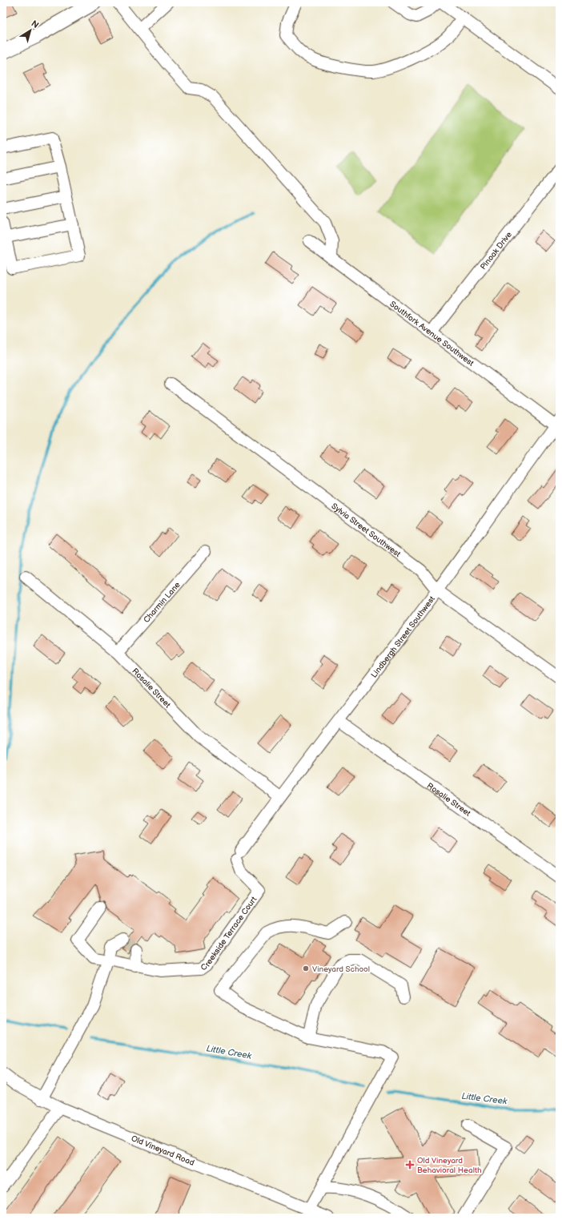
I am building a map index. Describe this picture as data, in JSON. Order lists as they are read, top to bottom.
{
  "streets": {
    "street": [
      "Pinoak Drive",
      "Southfork Avenue Southwest",
      "Sylvia Street Southwest",
      "Charmin Lane",
      "Lindbergh Street Southwest",
      "Rosalie Street",
      "Creekside Terrace Court",
      "Old Vineyard Road"
    ]
  },
  "crossings": [
    ["Pinoak Drive", "Southfork Avenue Southwest"],
    ["Southfork Avenue Southwest", "Lindbergh Street Southwest"],
    ["Sylvia Street Southwest", "Lindbergh Street Southwest"],
    ["Charmin Lane", "Rosalie Street"],
    ["Lindbergh Street Southwest", "Rosalie Street"],
    ["Lindbergh Street Southwest", "Creekside Terrace Court"]
  ],
  "water": ["Little Creek"],
  "places": {
    "other": ["Vineyard School"],
    "health": ["Old Vineyard Behavioral Health"]
  },
  "north": "top right"
}
